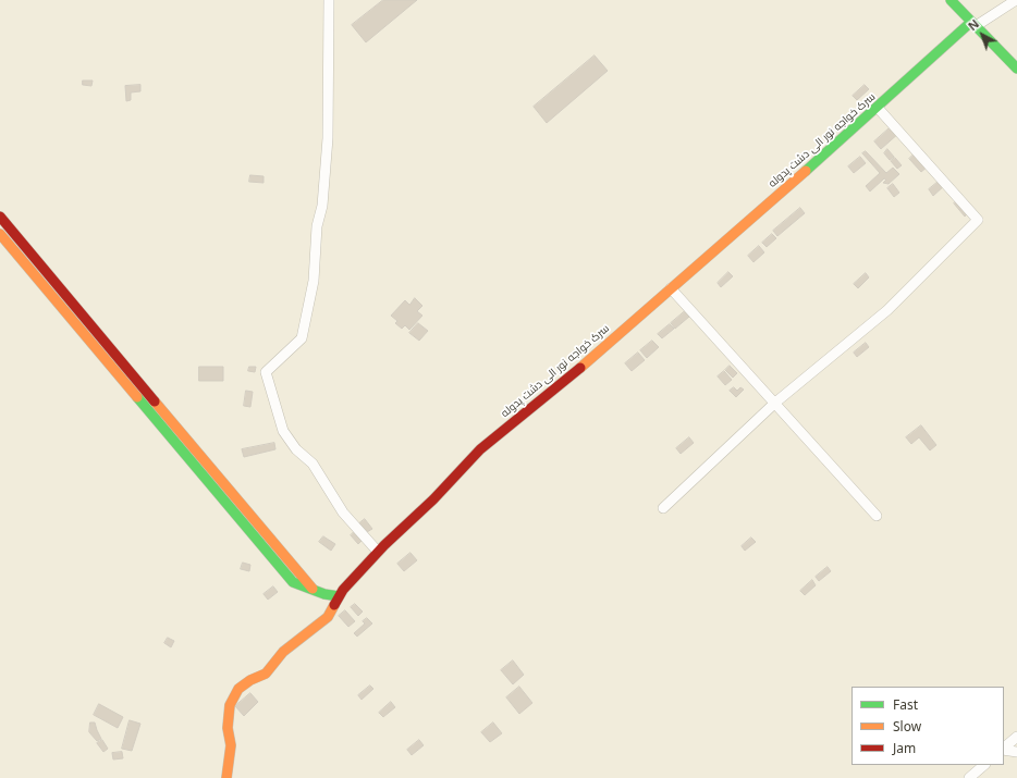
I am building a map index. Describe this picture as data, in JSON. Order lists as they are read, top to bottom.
{
  "streets": {
    "main road": ["سرک خواجه نور الی دشت پدوله"]
  },
  "legend": ["Fast", "Slow", "Jam"],
  "north": "top left"
}
